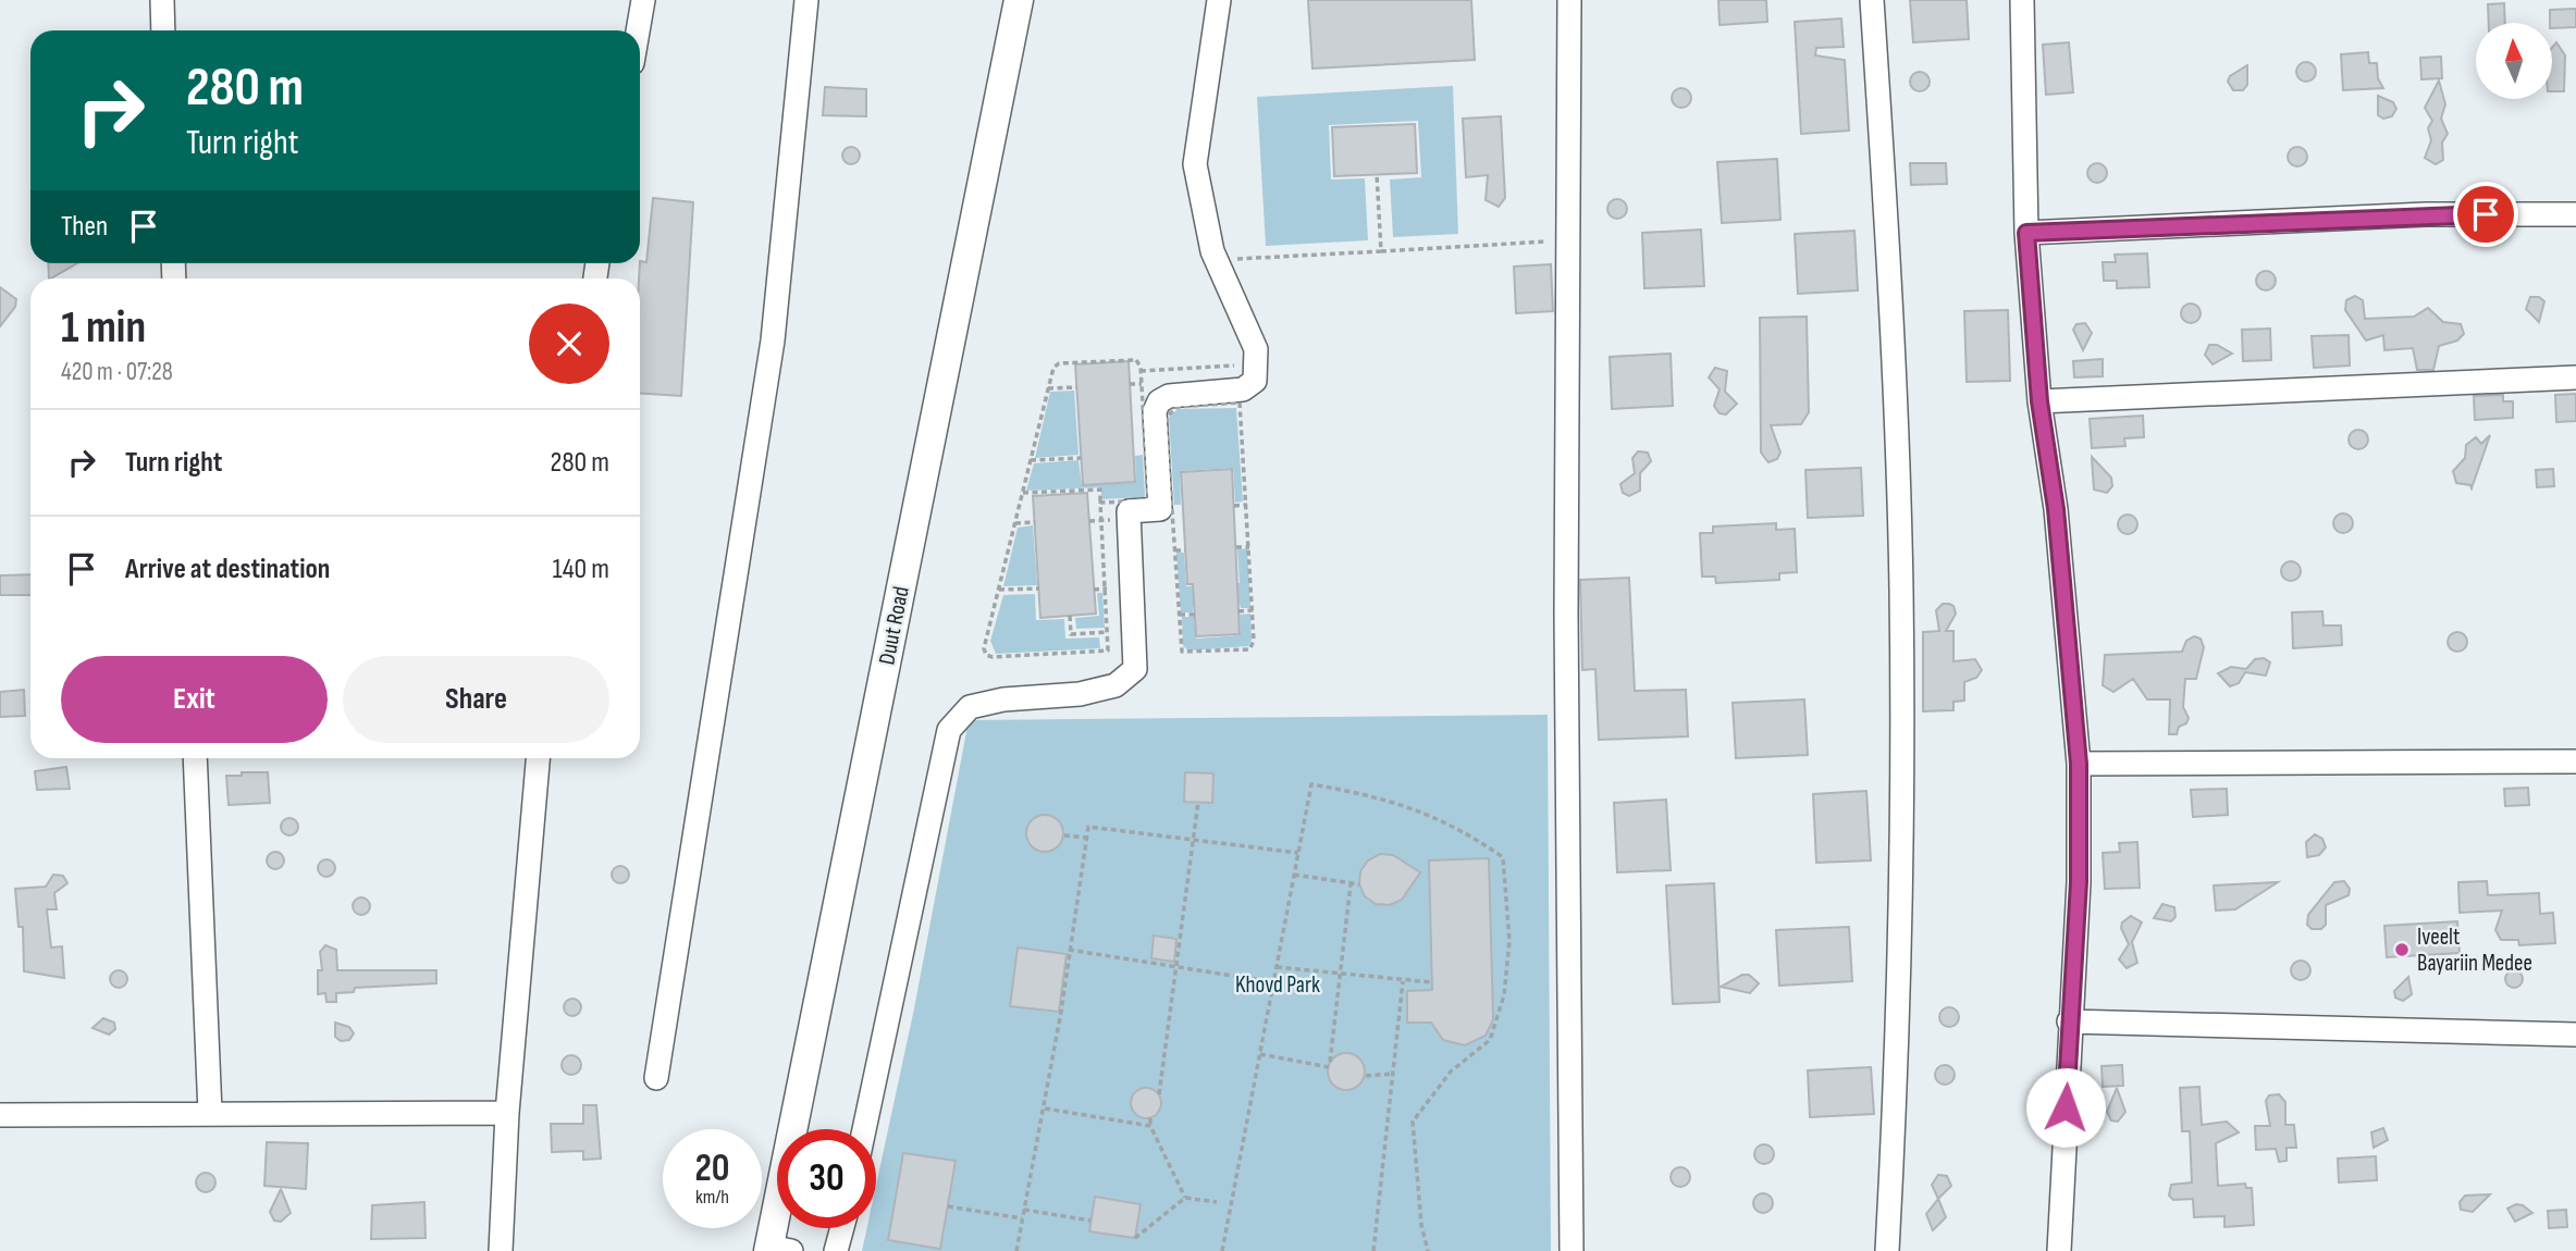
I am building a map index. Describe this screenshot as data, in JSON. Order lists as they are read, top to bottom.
{
  "streets": {
    "main road": ["Duut Road"]
  },
  "parks": ["Khovd Park"],
  "places": ["Iveelt Bayariin Medee"],
  "north": "top",
  "page": {
    "turn": ["280 m", "Turn right"],
    "then": "Then",
    "heading": ["1 min", "420 m · 07:28"],
    "list": [
      {
        "name": "Turn right",
        "value": "280 m"
      },
      {
        "name": "Arrive at destination",
        "value": "140 m"
      }
    ],
    "buttons": ["Exit", "Share"],
    "speed": "20 km/h",
    "limit": "30"
  }
}
